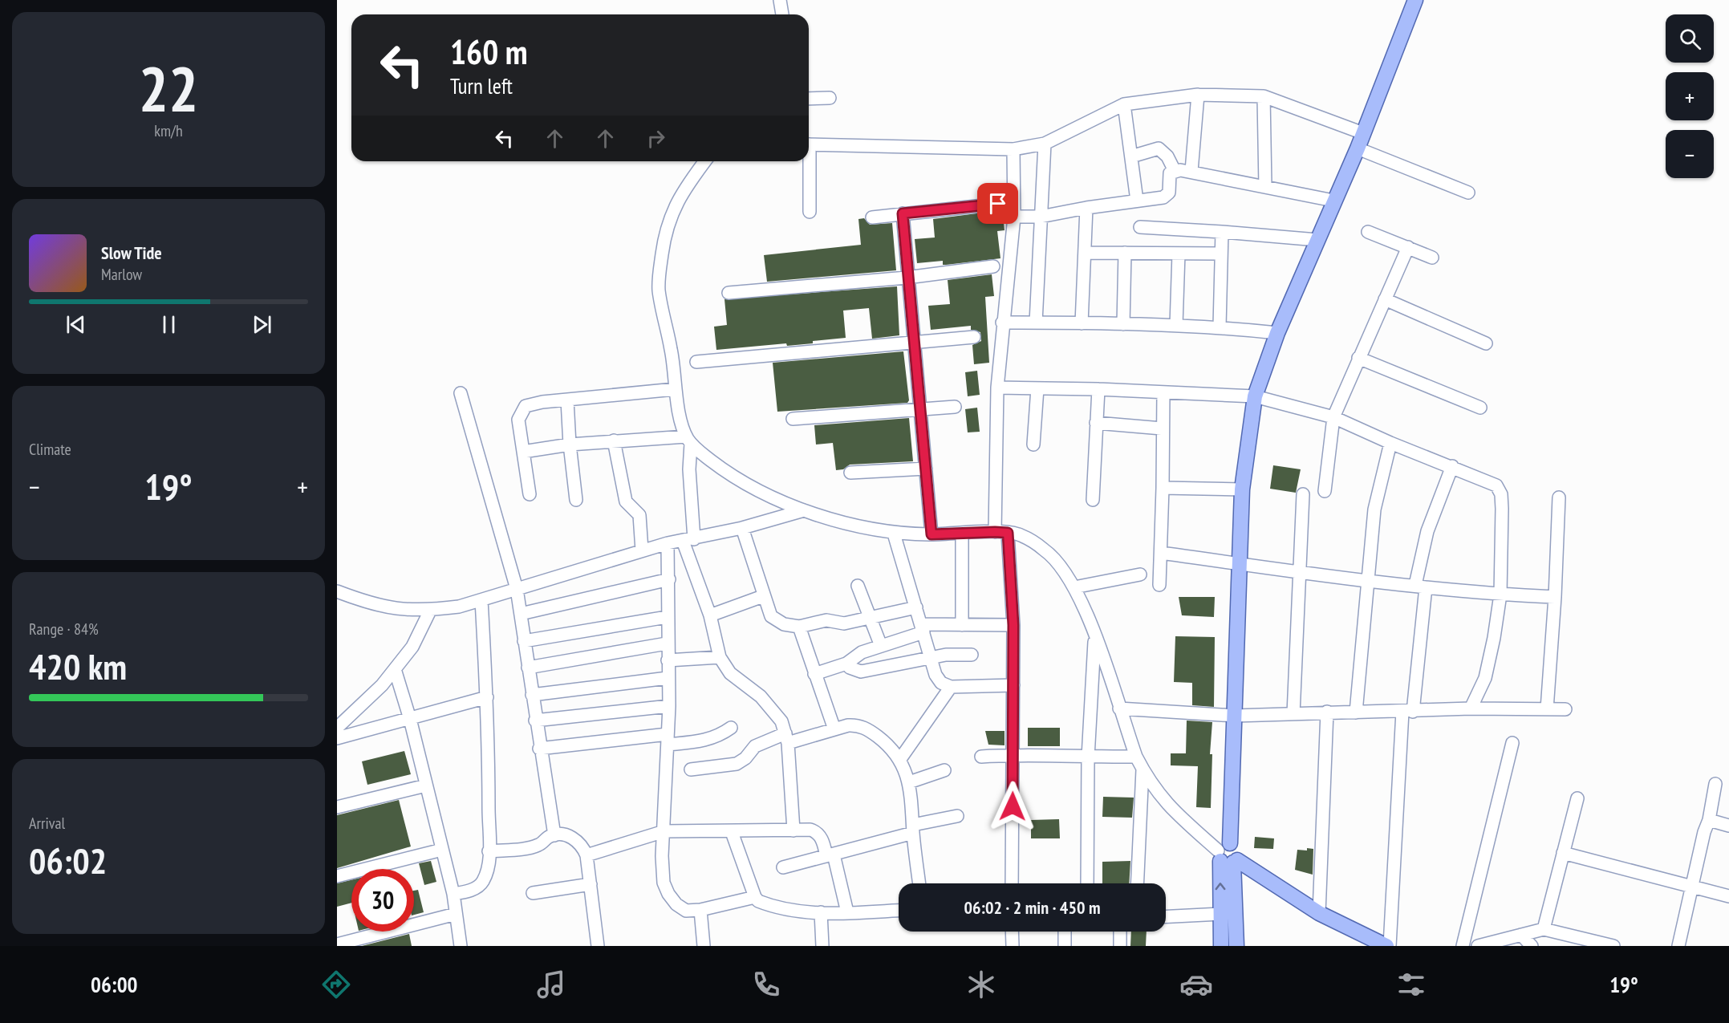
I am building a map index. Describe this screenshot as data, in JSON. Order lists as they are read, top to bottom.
{
  "page": {
    "tile": [
      ["22", "km/h"],
      "Climate",
      ["Range · 84%", "420 km"],
      ["Arrival", "06:02"]
    ],
    "map_buttons": ["+", "−"],
    "turn": ["160 m", "Turn left"],
    "song": ["Slow Tide", "Marlow"],
    "heat": ["−", "19°", "+"],
    "limit": "30",
    "trip": "06:02 · 2 min · 450 m",
    "tabs": ["06:00", "19°"]
  }
}
